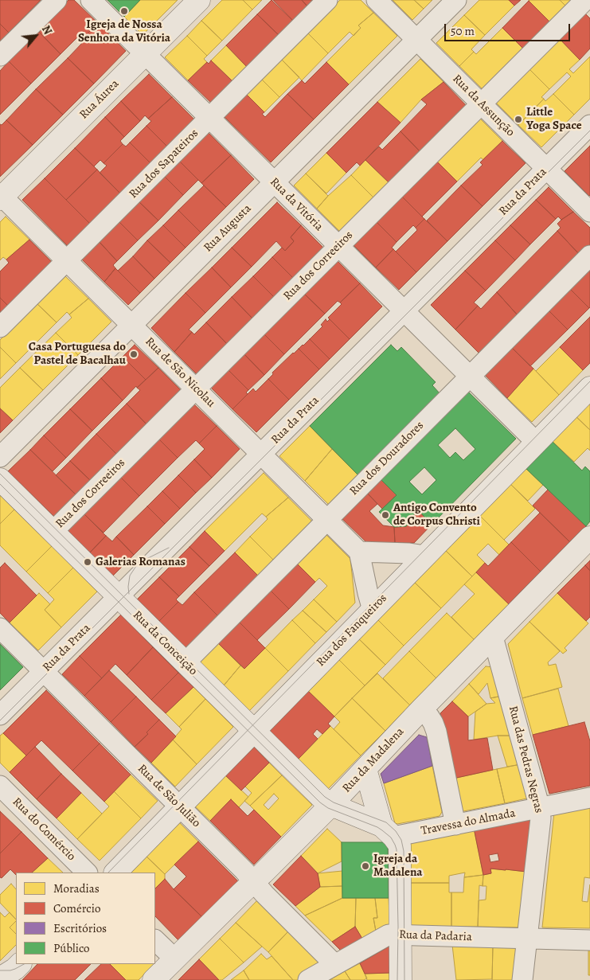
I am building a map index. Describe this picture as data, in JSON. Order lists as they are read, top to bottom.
{
  "streets": {
    "main road": [
      "Rua Áurea",
      "Rua dos Fanqueiros",
      "Rua da Conceição",
      "Rua da Madalena"
    ],
    "street": [
      "Rua da Assunção",
      "Rua dos Sapateiros",
      "Rua da Prata",
      "Rua da Vitória",
      "Rua Augusta",
      "Rua dos Correeiros",
      "Rua de São Nicolau",
      "Rua dos Douradores",
      "Rua das Pedras Negras",
      "Rua de São Julião",
      "Travessa do Almada",
      "Rua do Comércio",
      "Rua da Padaria"
    ]
  },
  "crossings": [
    ["Rua Áurea", "Rua da Vitória"],
    ["Rua Áurea", "Rua de São Nicolau"],
    ["Rua da Assunção", "Rua da Prata"],
    ["Rua da Assunção", "Rua Augusta"],
    ["Rua da Assunção", "Rua dos Correeiros"],
    ["Rua dos Sapateiros", "Rua da Vitória"],
    ["Rua dos Sapateiros", "Rua de São Nicolau"],
    ["Rua da Prata", "Rua da Vitória"],
    ["Rua da Prata", "Rua de São Nicolau"],
    ["Rua da Prata", "Rua da Conceição"],
    ["Rua da Prata", "Rua de São Julião"],
    ["Rua da Vitória", "Rua Augusta"],
    ["Rua da Vitória", "Rua dos Correeiros"],
    ["Rua da Vitória", "Rua dos Douradores"],
    ["Rua da Vitória", "Rua dos Fanqueiros"],
    ["Rua Augusta", "Rua de São Nicolau"],
    ["Rua dos Correeiros", "Rua de São Nicolau"],
    ["Rua dos Correeiros", "Rua da Conceição"],
    ["Rua de São Nicolau", "Rua dos Douradores"],
    ["Rua dos Douradores", "Rua da Conceição"],
    ["Rua dos Fanqueiros", "Rua da Conceição"],
    ["Rua dos Fanqueiros", "Rua de São Julião"],
    ["Rua da Conceição", "Rua da Madalena"],
    ["Rua da Conceição", "Travessa do Almada"],
    ["Rua das Pedras Negras", "Rua da Madalena"],
    ["Rua das Pedras Negras", "Travessa do Almada"],
    ["Rua das Pedras Negras", "Rua da Padaria"],
    ["Rua da Madalena", "Rua de São Julião"],
    ["Rua de São Julião", "Rua da Padaria"]
  ],
  "places": [
    "Igreja de Nossa Senhora da Vitória",
    "Little Yoga Space",
    "Casa Portuguesa do Pastel de Bacalhau",
    "Antigo Convento de Corpus Christi",
    "Galerias Romanas",
    "Igreja da Madalena"
  ],
  "legend": [
    "Moradias",
    "Comércio",
    "Escritórios",
    "Público"
  ],
  "scale_bar": "50 m",
  "north": "top right"
}
